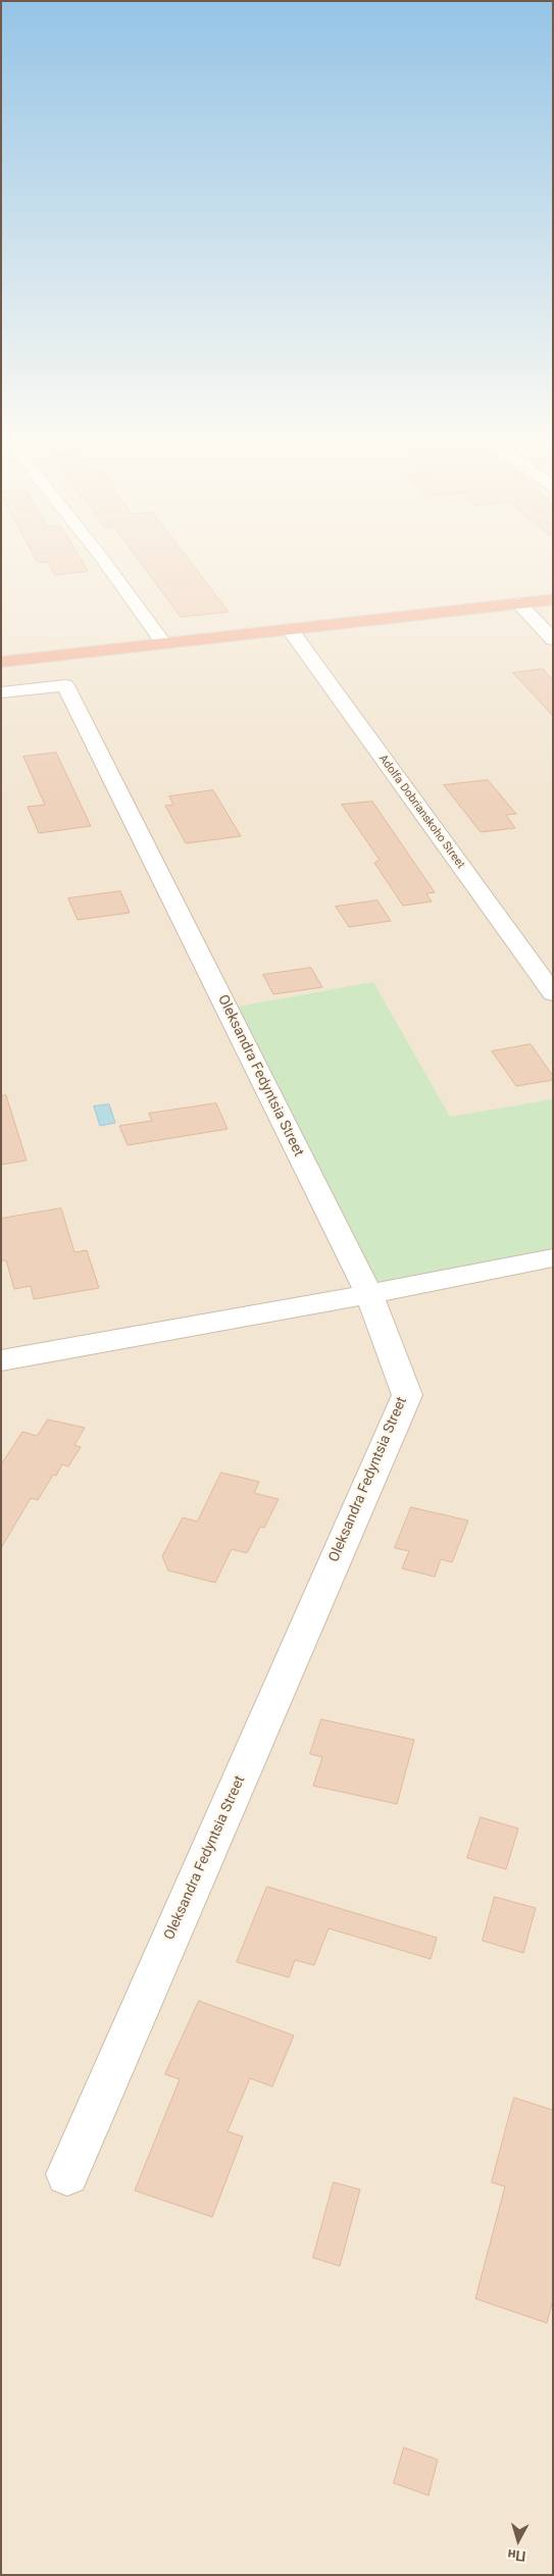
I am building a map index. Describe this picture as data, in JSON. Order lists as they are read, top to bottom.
{
  "streets": {
    "street": ["Adolfa Dobrianskoho Street", "Oleksandra Fedyntsia Street"]
  },
  "north": "bottom"
}
